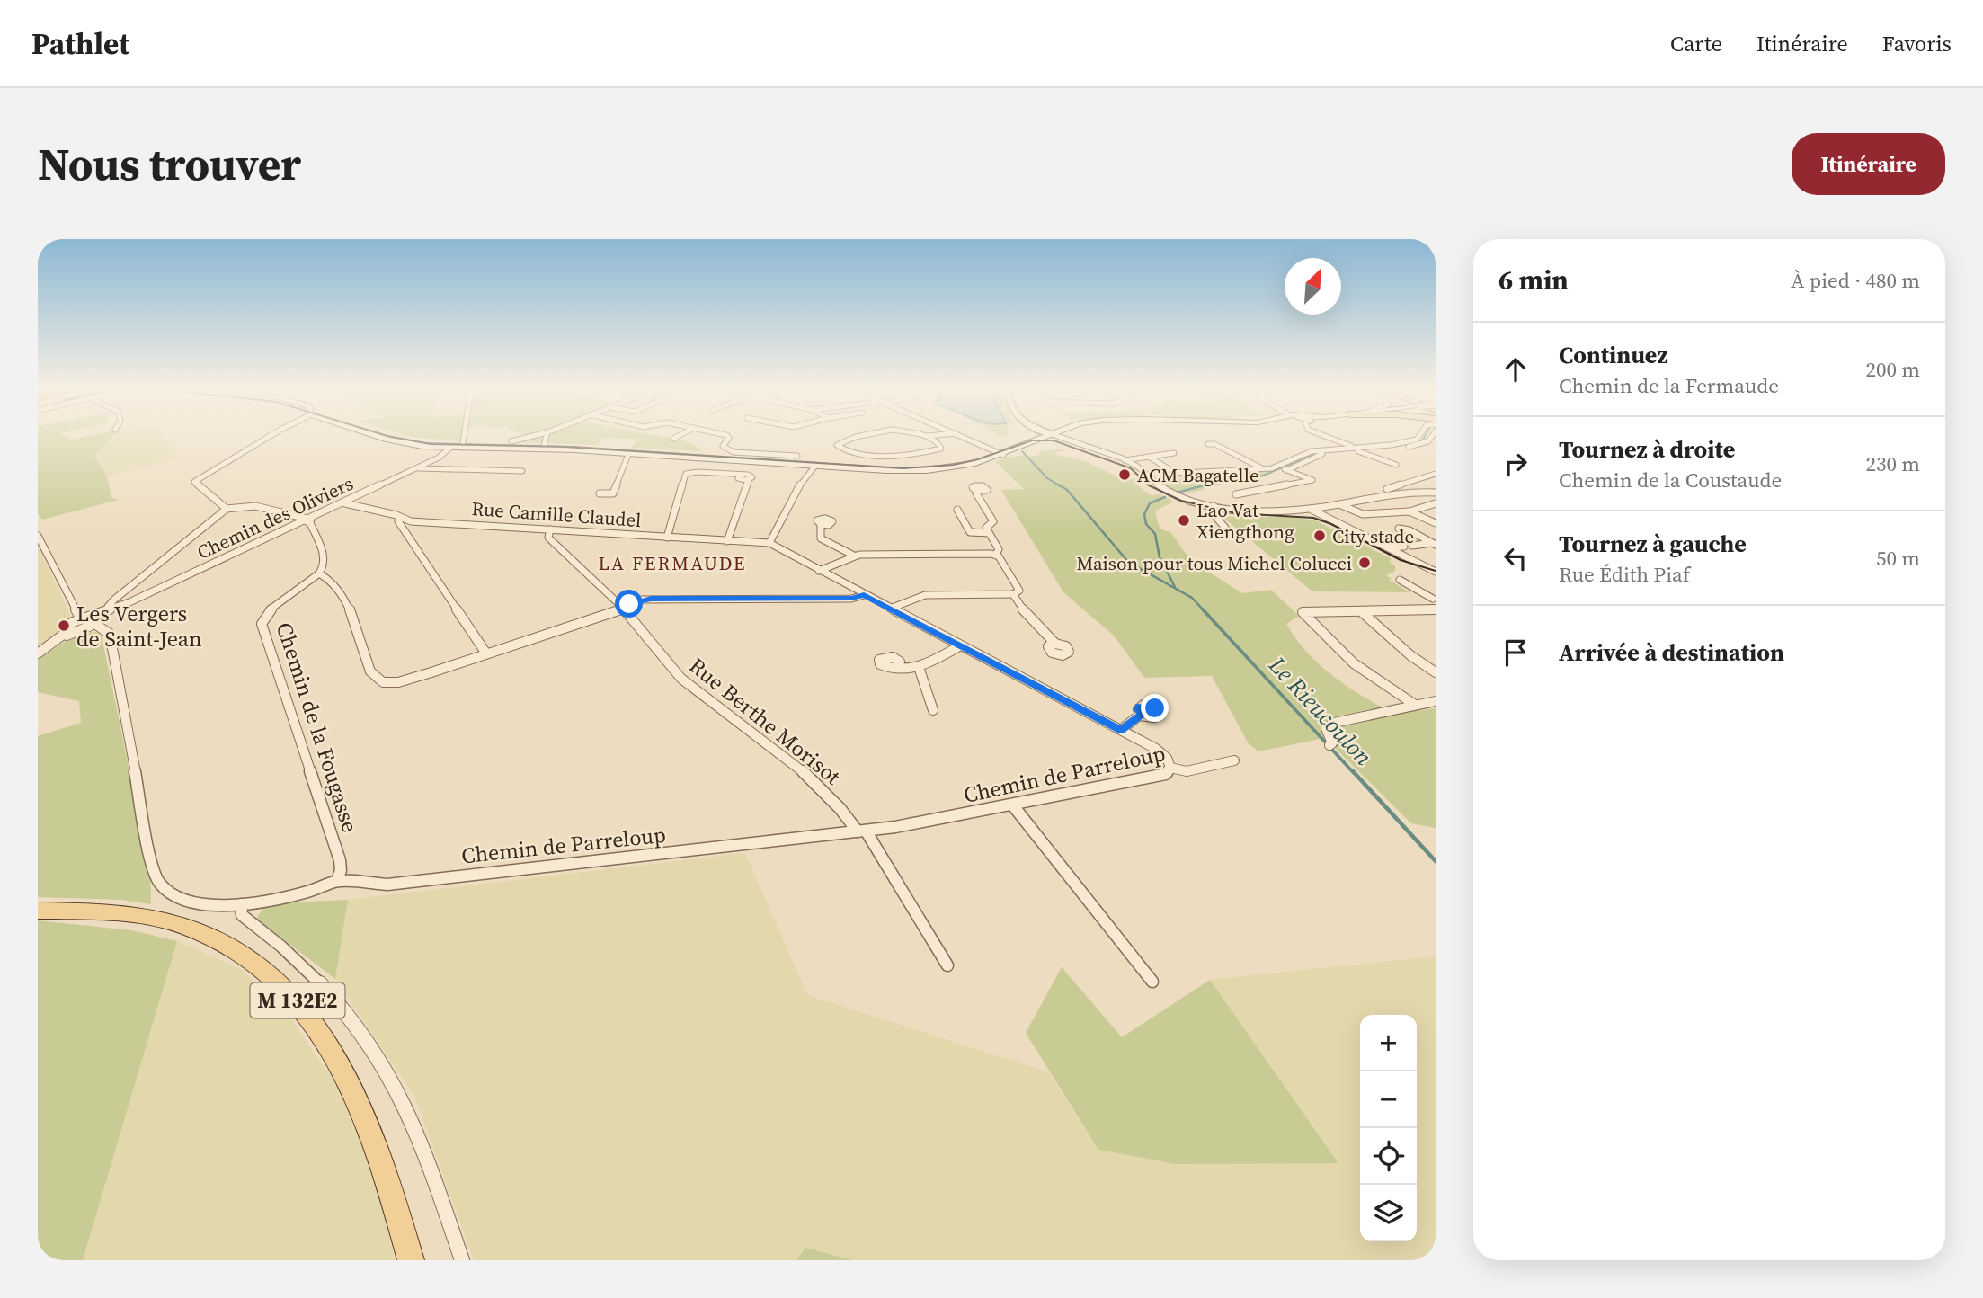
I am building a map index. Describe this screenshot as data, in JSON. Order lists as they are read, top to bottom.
{
  "streets": {
    "main road": ["M 132E2"],
    "street": [
      "Rue Camille Claudel",
      "Chemin des Oliviers",
      "Rue Berthe Morisot",
      "Chemin de la Fougasse",
      "Chemin de Parreloup"
    ]
  },
  "crossings": [
    ["Rue Camille Claudel", "Chemin des Oliviers"],
    ["Rue Camille Claudel", "Rue Berthe Morisot"],
    ["Chemin des Oliviers", "Chemin de Parreloup"],
    ["Rue Berthe Morisot", "Chemin de Parreloup"],
    ["Chemin de la Fougasse", "Chemin de Parreloup"]
  ],
  "districts": ["LA FERMAUDE"],
  "water": ["Le Rieucoulon"],
  "places": [
    "ACM Bagatelle",
    "Lao Vat Xiengthong",
    "City stade",
    "Maison pour tous Michel Colucci",
    "Les Vergers de Saint-Jean"
  ],
  "north": "top right",
  "page": {
    "header": "Pathlet",
    "nav": ["Carte", "Itinéraire", "Favoris"],
    "buttons": "Itinéraire",
    "title": "Nous trouver",
    "heading": ["6 min", "À pied · 480 m"],
    "list": [
      ["Continuez", "Chemin de la Fermaude", "200 m"],
      ["Tournez à droite", "Chemin de la Coustaude", "230 m"],
      ["Tournez à gauche", "Rue Édith Piaf", "50 m"],
      "Arrivée à destination"
    ],
    "map_buttons": ["+", "−"]
  }
}
